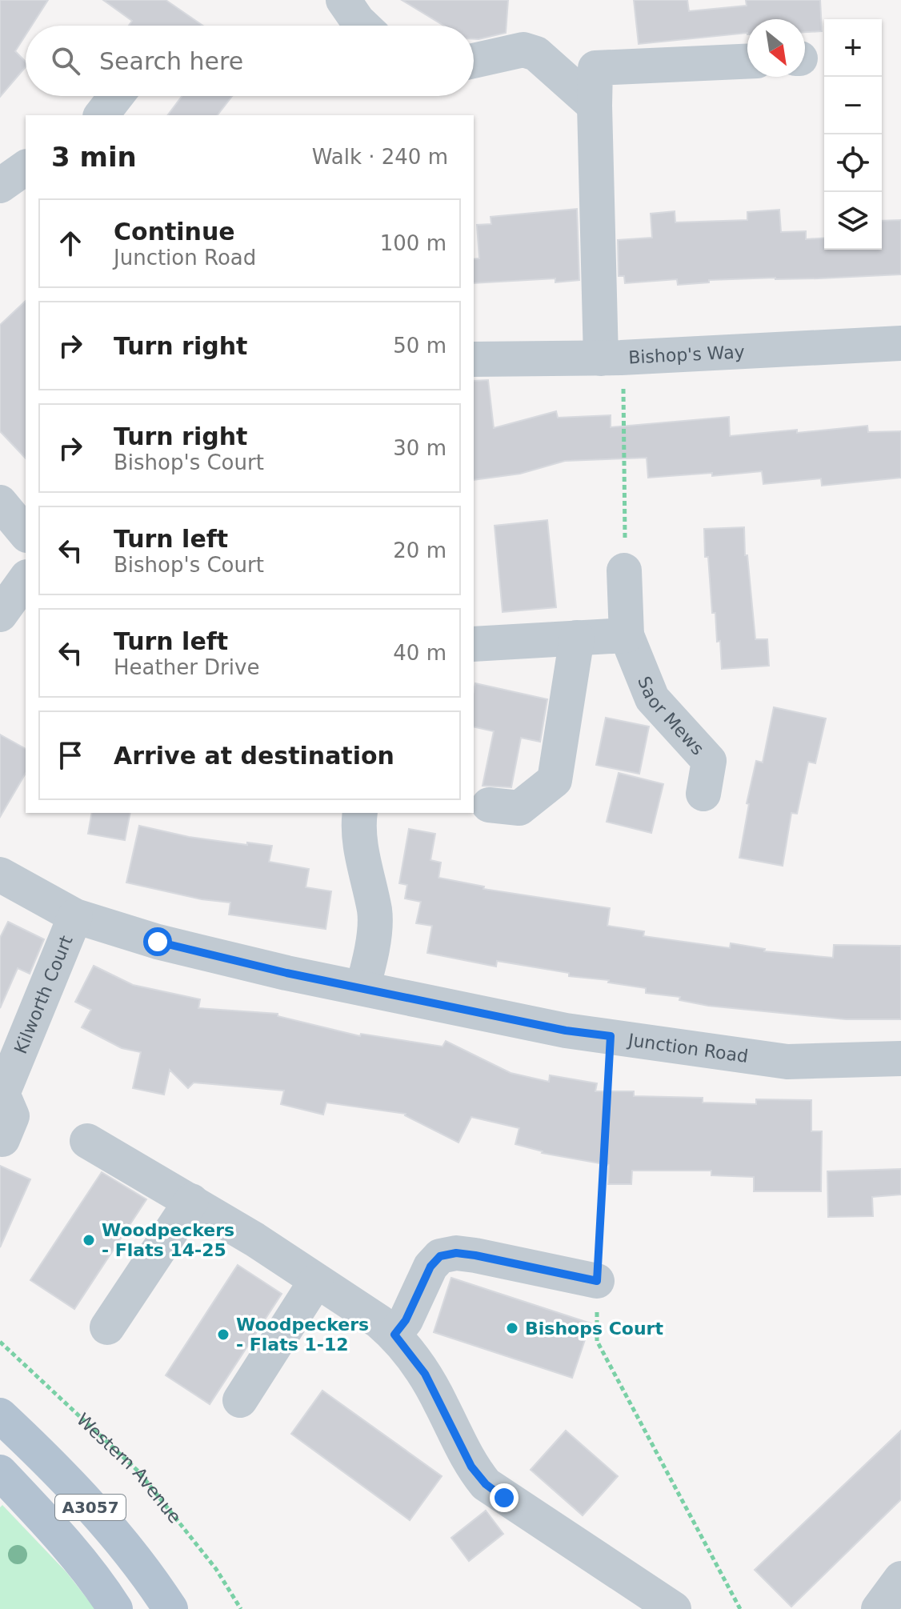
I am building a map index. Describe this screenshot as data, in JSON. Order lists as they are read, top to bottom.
{
  "streets": {
    "main road": ["A3057"],
    "street": [
      "Bishop's Way",
      "Saor Mews",
      "Kilworth Court",
      "Junction Road"
    ],
    "path": ["Western Avenue"]
  },
  "crossings": [
    ["Kilworth Court", "Junction Road"]
  ],
  "places": ["Woodpeckers - Flats 14-25", "Bishops Court", "Woodpeckers - Flats 1-12"],
  "north": "bottom right",
  "page": {
    "map_buttons": ["+", "−"],
    "search": "Search here",
    "heading": ["3 min", "Walk · 240 m"],
    "list": [
      ["Continue", "Junction Road", "100 m"],
      ["Turn right", "50 m"],
      ["Turn right", "Bishop's Court", "30 m"],
      ["Turn left", "Bishop's Court", "20 m"],
      ["Turn left", "Heather Drive", "40 m"],
      "Arrive at destination"
    ]
  }
}
